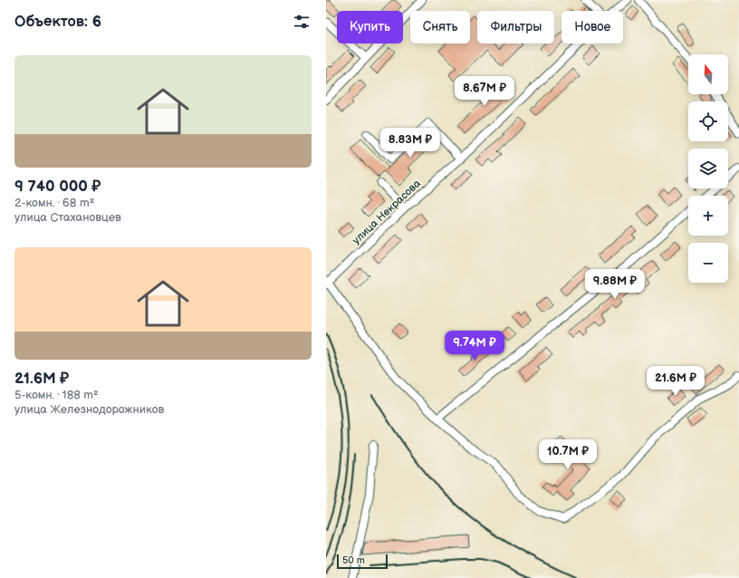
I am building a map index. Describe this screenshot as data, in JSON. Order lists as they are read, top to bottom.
{
  "streets": {
    "street": ["улица Некрасова"]
  },
  "scale_bar": "50 m",
  "north": "top",
  "page": {
    "heading": "Объектов: 6",
    "chip": [
      "Купить",
      "Снять",
      "Фильтры",
      "Новое"
    ],
    "list": [
      {
        "name": "9 740 000 ₽",
        "note": "2-комн. · 68 m² · улица Стахановцев"
      },
      {
        "name": "21.6M ₽",
        "note": "5-комн. · 188 m² · улица Железнодорожников"
      }
    ],
    "map_buttons": ["+", "−"],
    "price": [
      "8.67M ₽",
      "8.83M ₽",
      "9.88M ₽",
      "9.74M ₽",
      "21.6M ₽",
      "10.7M ₽"
    ],
    "scale": "50 m"
  }
}
